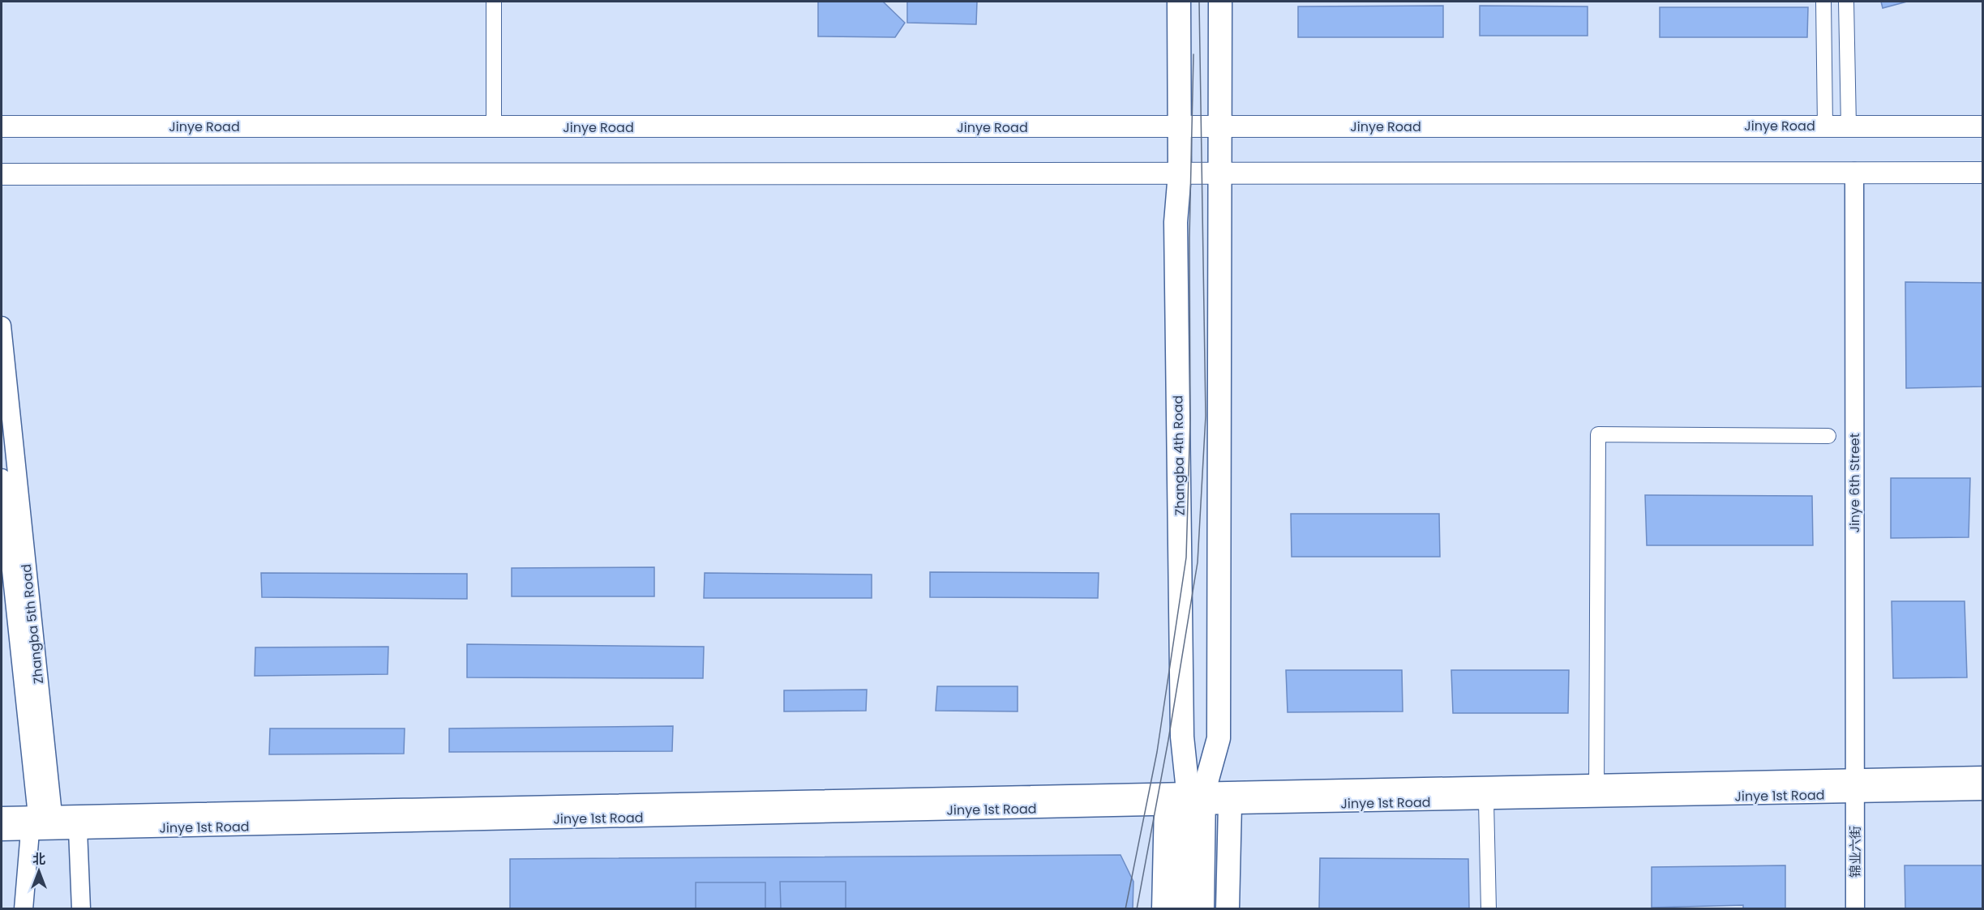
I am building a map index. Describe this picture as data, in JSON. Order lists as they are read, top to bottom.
{
  "streets": {
    "main road": ["Jinye Road", "Zhangba 4th Road"],
    "street": [
      "Jinye 6th Street",
      "Zhangba 5th Road",
      "Jinye 1st Road",
      "锦业六街"
    ]
  },
  "crossings": [
    ["Jinye Road", "Zhangba 4th Road"],
    ["Zhangba 4th Road", "Jinye 1st Road"],
    ["Jinye 6th Street", "Jinye 1st Road"],
    ["Jinye 6th Street", "锦业六街"],
    ["Zhangba 5th Road", "Jinye 1st Road"],
    ["Jinye 1st Road", "锦业六街"]
  ],
  "north": "top"
}
